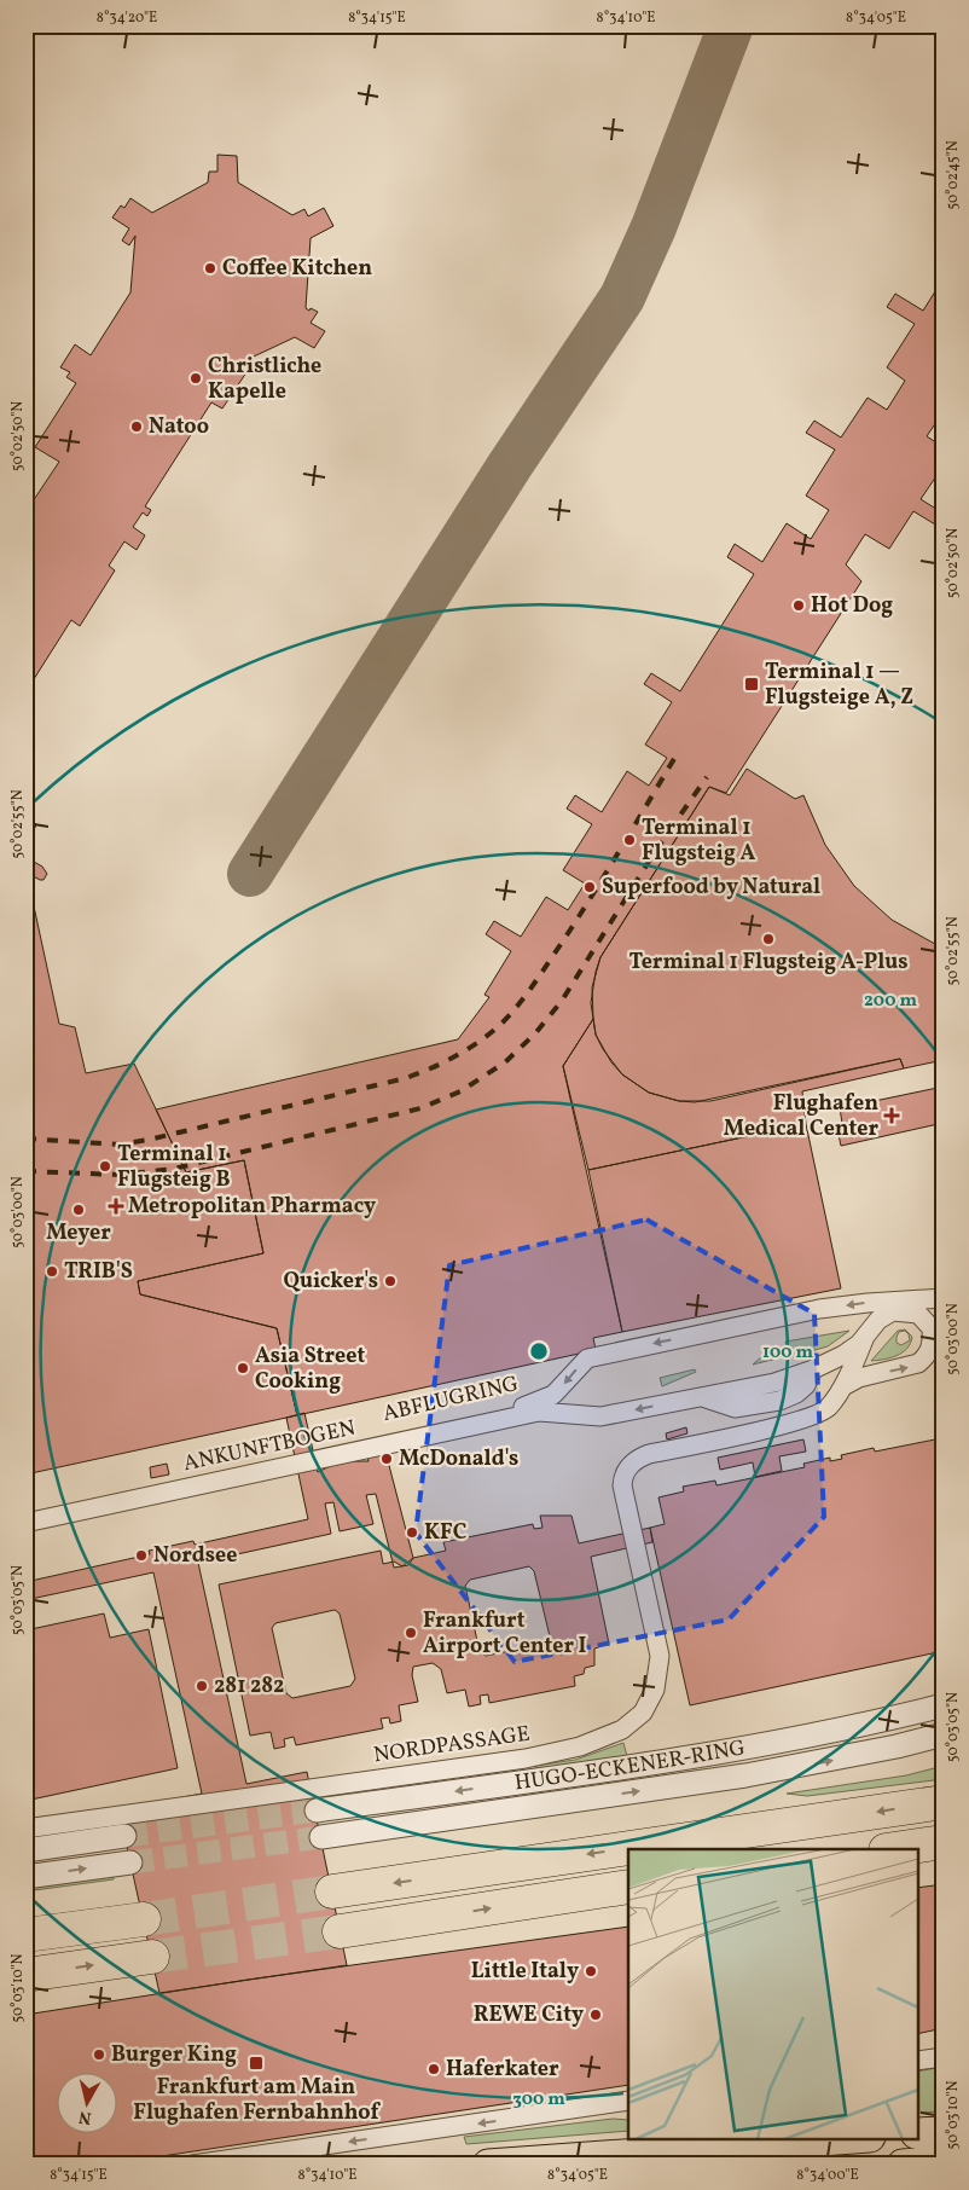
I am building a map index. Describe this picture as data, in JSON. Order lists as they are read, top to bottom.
{
  "streets": {
    "street": [
      "ABFLUGRING",
      "ANKUNFTBOGEN",
      "NORDPASSAGE",
      "HUGO-ECKENER-RING"
    ]
  },
  "crossings": [
    ["ABFLUGRING", "ANKUNFTBOGEN"]
  ],
  "one_way": ["ABFLUGRING", "ANKUNFTBOGEN"],
  "places": {
    "other": [
      "Coffee Kitchen",
      "Christliche Kapelle",
      "Natoo",
      "Hot Dog",
      "Terminal 1 Flugsteig A",
      "Superfood by Natural",
      "Terminal 1 Flugsteig A-Plus",
      "Terminal 1 Flugsteig B",
      "Meyer",
      "TRIB'S",
      "Quicker's",
      "Asia Street Cooking",
      "McDonald's",
      "KFC",
      "Nordsee",
      "Frankfurt Airport Center I",
      "281 282",
      "Little Italy",
      "REWE City",
      "Burger King",
      "Haferkater"
    ],
    "transit": ["Terminal 1 — Flugsteige A, Z", "Frankfurt am Main Flughafen Fernbahnhof"],
    "health": ["Flughafen Medical Center", "Metropolitan Pharmacy"]
  },
  "north": "bottom",
  "coordinates": [
    "8°34'20\"E",
    "8°34'15\"E",
    "8°34'10\"E",
    "8°34'05\"E",
    "50°02'45\"N",
    "50°02'50\"N",
    "50°02'55\"N",
    "50°03'00\"N",
    "50°03'05\"N",
    "50°03'10\"N",
    "8°34'00\"E"
  ],
  "rings": ["200 m", "100 m", "300 m"]
}
